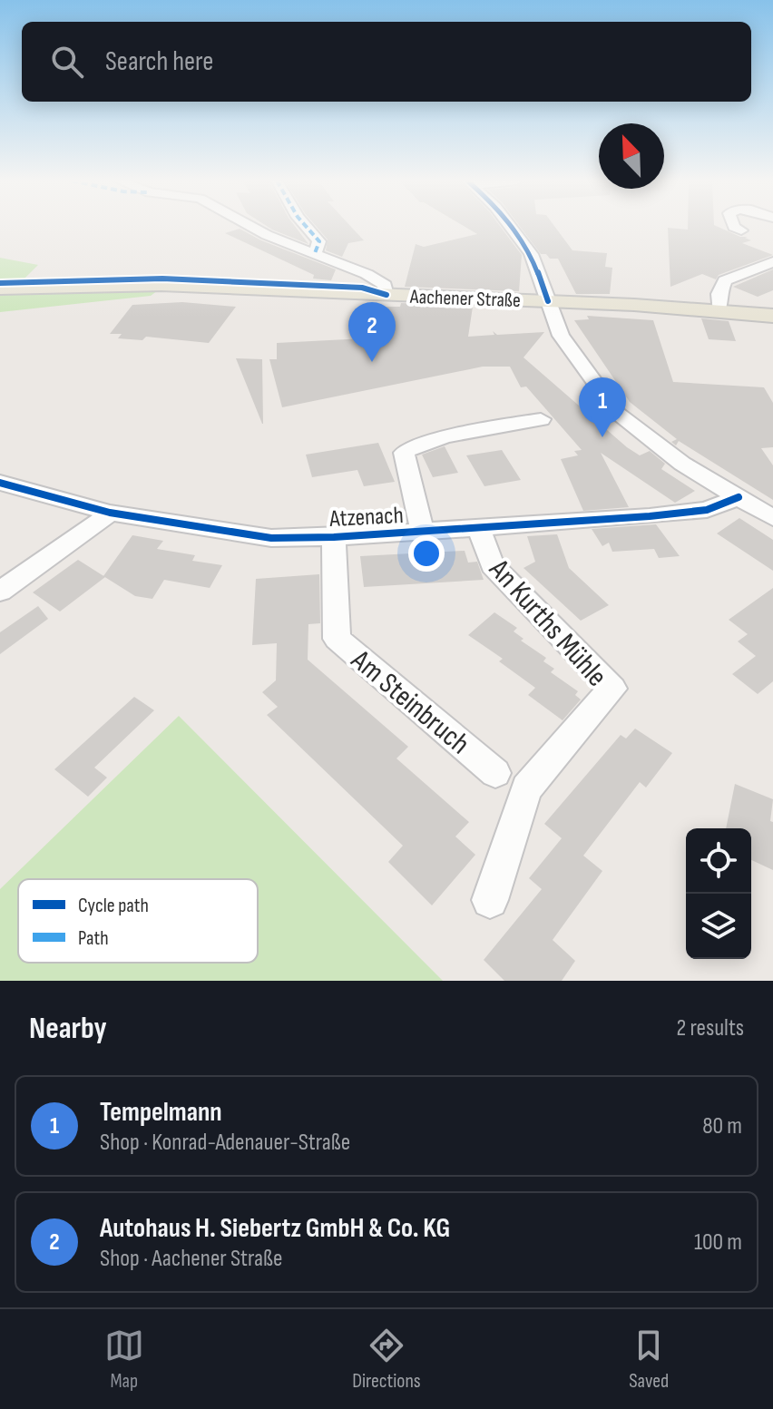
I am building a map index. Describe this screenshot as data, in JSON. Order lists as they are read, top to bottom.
{
  "streets": {
    "main road": ["Aachener Straße"],
    "street": ["Atzenach", "An Kurths Mühle", "Am Steinbruch"]
  },
  "crossings": [
    ["Atzenach", "An Kurths Mühle"],
    ["Atzenach", "Am Steinbruch"]
  ],
  "legend": ["Cycle path", "Path"],
  "north": "top left",
  "page": {
    "search": "Search here",
    "pins": ["2", "1"],
    "heading": ["Nearby", "2 results"],
    "list": [
      {
        "mark": "1",
        "name": "Tempelmann",
        "note": "Shop · Konrad-Adenauer-Straße",
        "value": "80 m"
      },
      {
        "mark": "2",
        "name": "Autohaus H. Siebertz GmbH & Co. KG",
        "note": "Shop · Aachener Straße",
        "value": "100 m"
      }
    ],
    "nav": ["Map", "Directions", "Saved"]
  }
}
